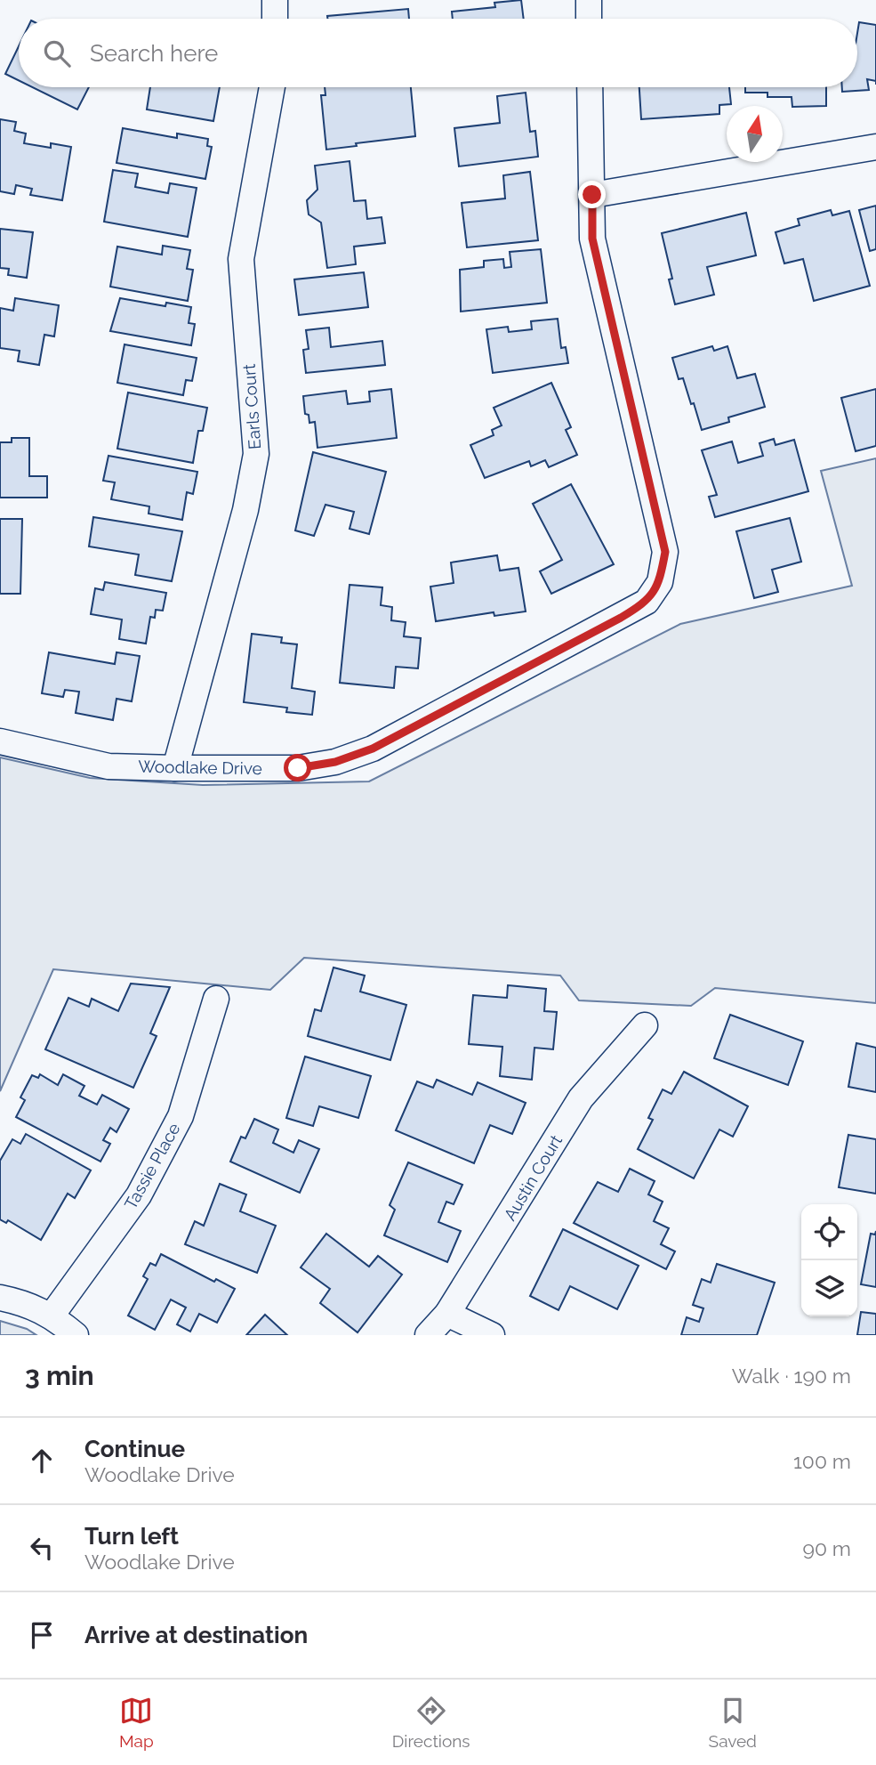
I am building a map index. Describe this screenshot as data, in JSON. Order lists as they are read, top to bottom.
{
  "streets": {
    "street": [
      "Earls Court",
      "Woodlake Drive",
      "Tassie Place",
      "Austin Court"
    ]
  },
  "crossings": [
    ["Earls Court", "Woodlake Drive"]
  ],
  "north": "top",
  "page": {
    "search": "Search here",
    "heading": ["3 min", "Walk · 190 m"],
    "list": [
      ["Continue", "Woodlake Drive", "100 m"],
      ["Turn left", "Woodlake Drive", "90 m"],
      "Arrive at destination"
    ],
    "nav": ["Map", "Directions", "Saved"]
  }
}
